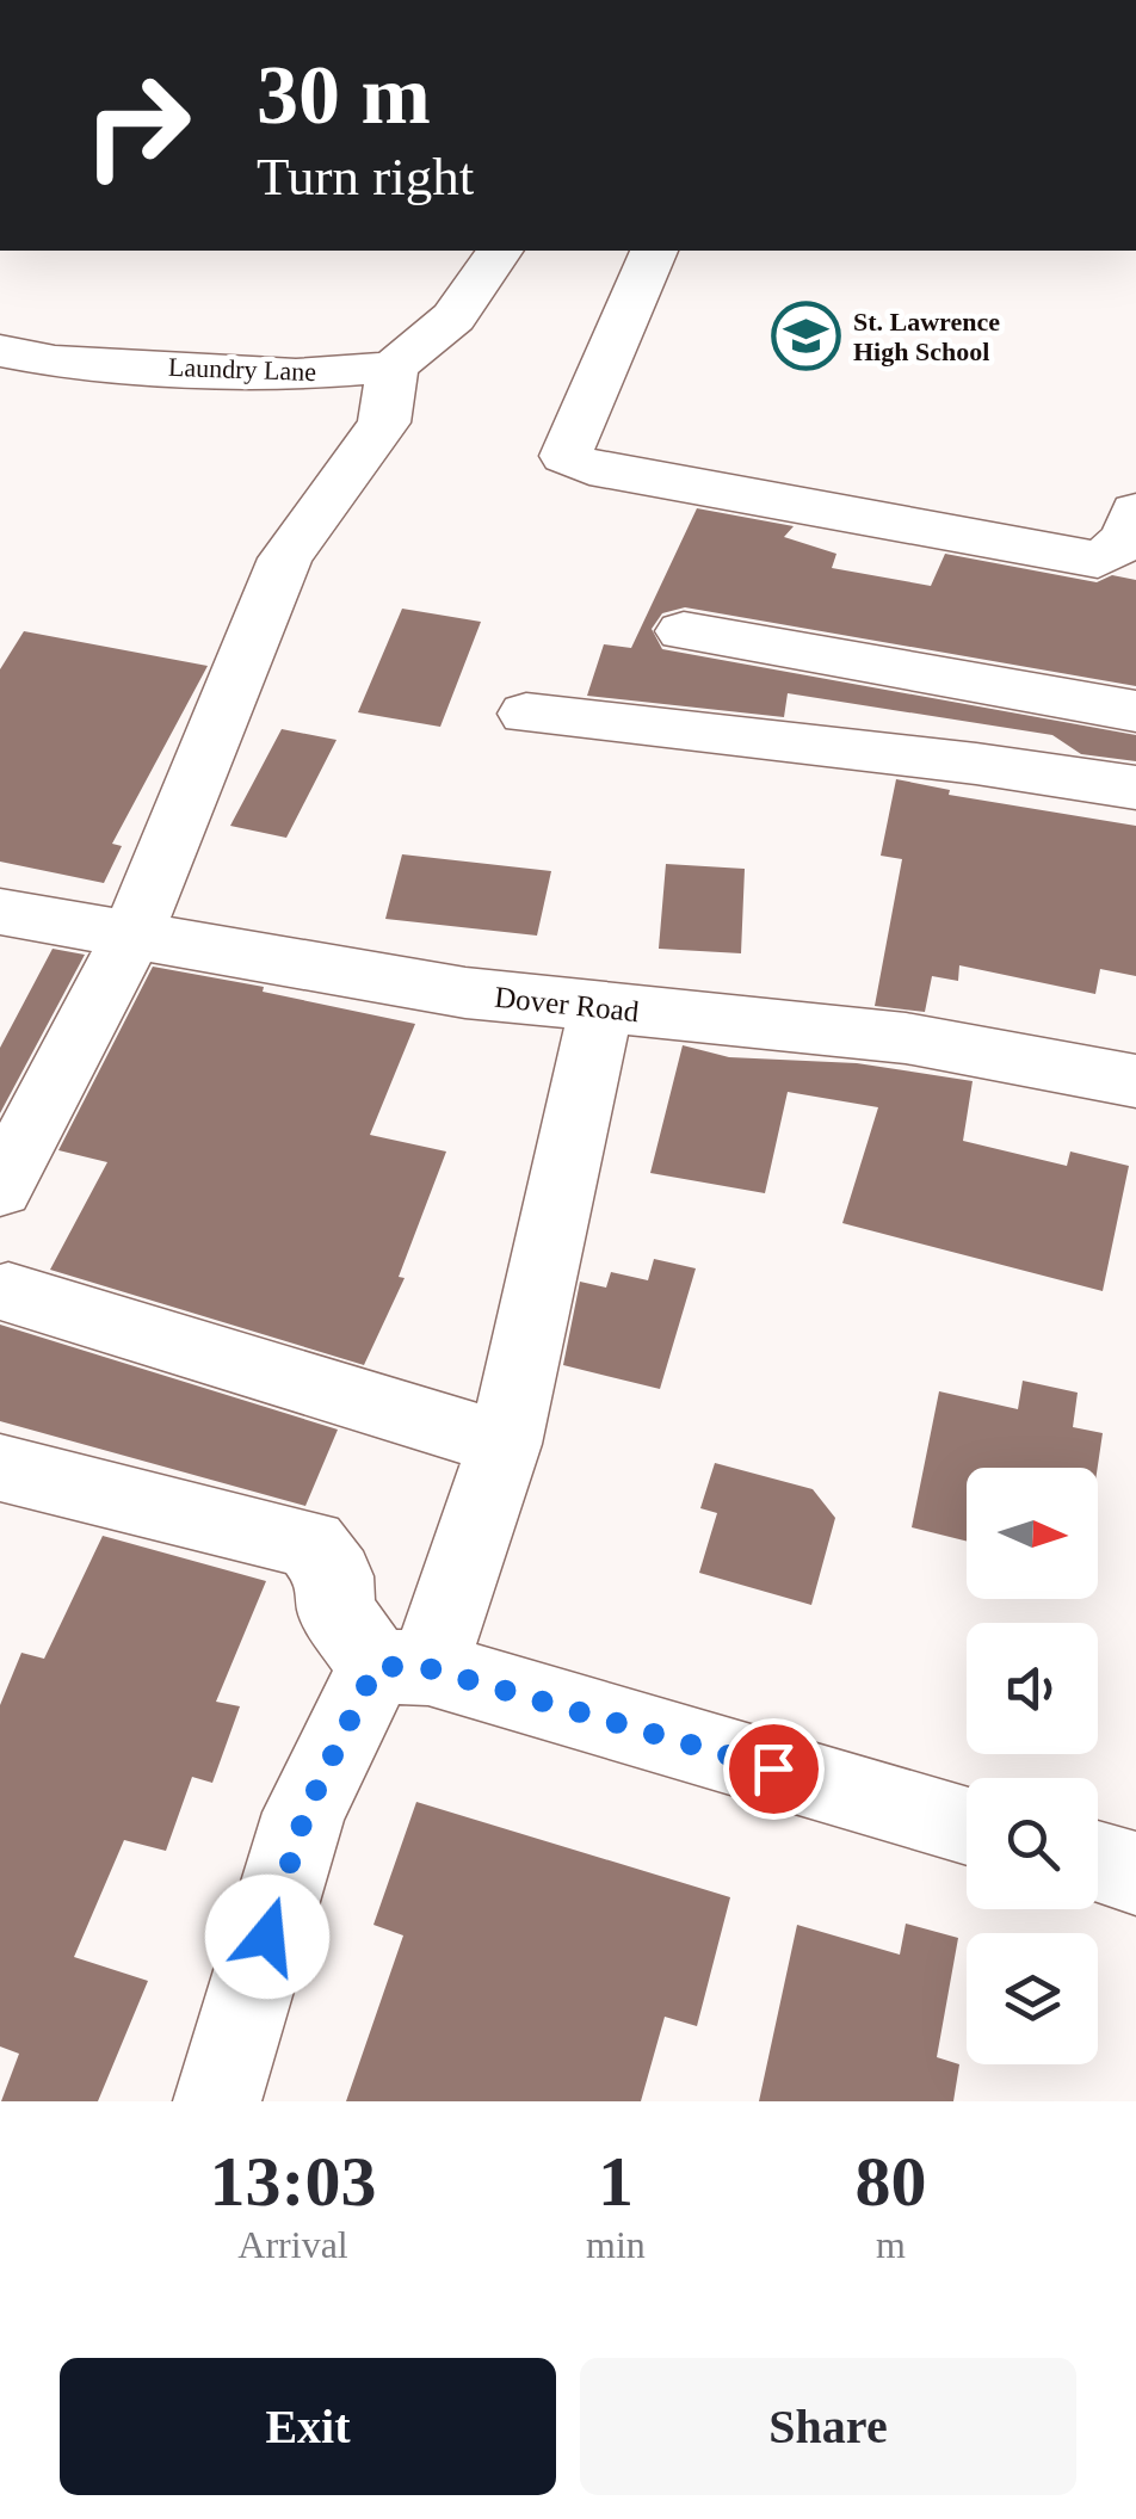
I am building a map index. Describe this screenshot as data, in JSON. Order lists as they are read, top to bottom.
{
  "streets": {
    "street": ["Laundry Lane", "Dover Road"]
  },
  "places": {
    "school or university": ["St. Lawrence High School"]
  },
  "north": "right",
  "page": {
    "turn": ["30 m", "Turn right"],
    "eta": [
      "13:03",
      "Arrival",
      "1",
      "min",
      "80",
      "m"
    ],
    "buttons": ["Exit", "Share"]
  }
}
